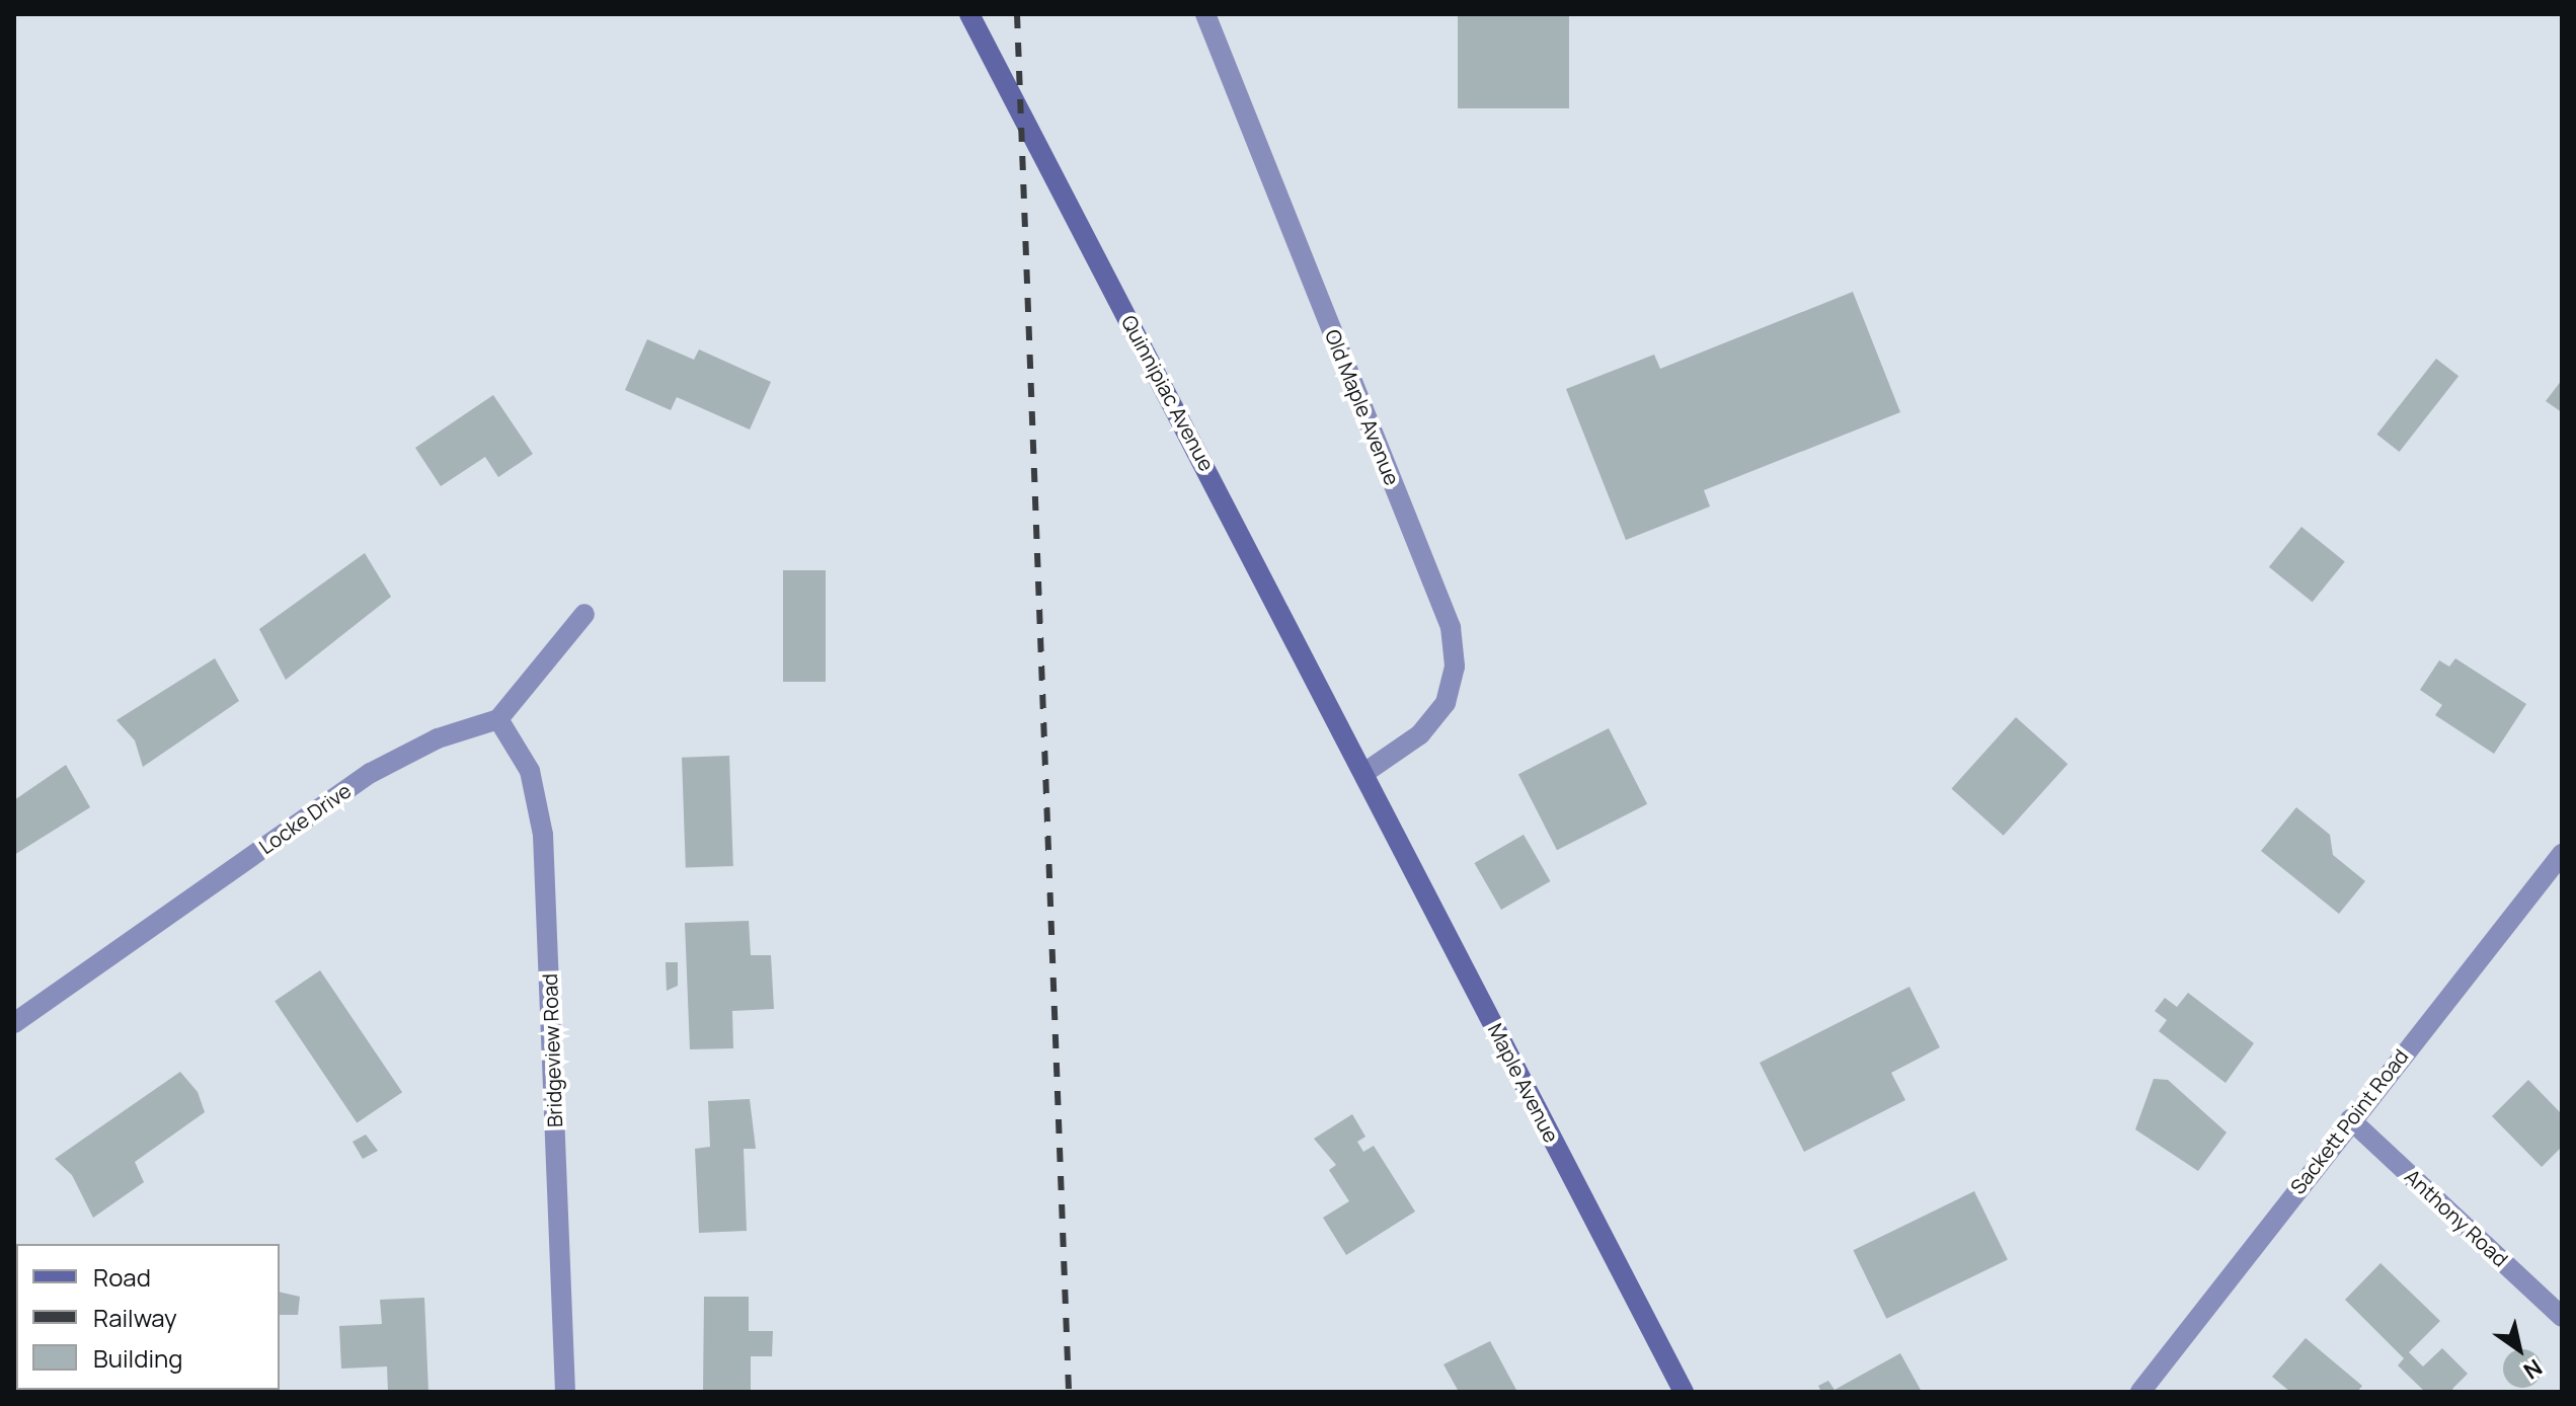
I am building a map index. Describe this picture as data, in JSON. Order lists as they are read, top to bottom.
{
  "streets": {
    "main road": ["Quinnipiac Avenue", "Maple Avenue"],
    "street": [
      "Old Maple Avenue",
      "Locke Drive",
      "Bridgeview Road",
      "Sackett Point Road",
      "Anthony Road"
    ]
  },
  "crossings": [
    ["Quinnipiac Avenue", "Old Maple Avenue"],
    ["Quinnipiac Avenue", "Maple Avenue"],
    ["Old Maple Avenue", "Maple Avenue"],
    ["Locke Drive", "Bridgeview Road"],
    ["Sackett Point Road", "Anthony Road"]
  ],
  "legend": ["Road", "Railway", "Building"],
  "north": "bottom right"
}
